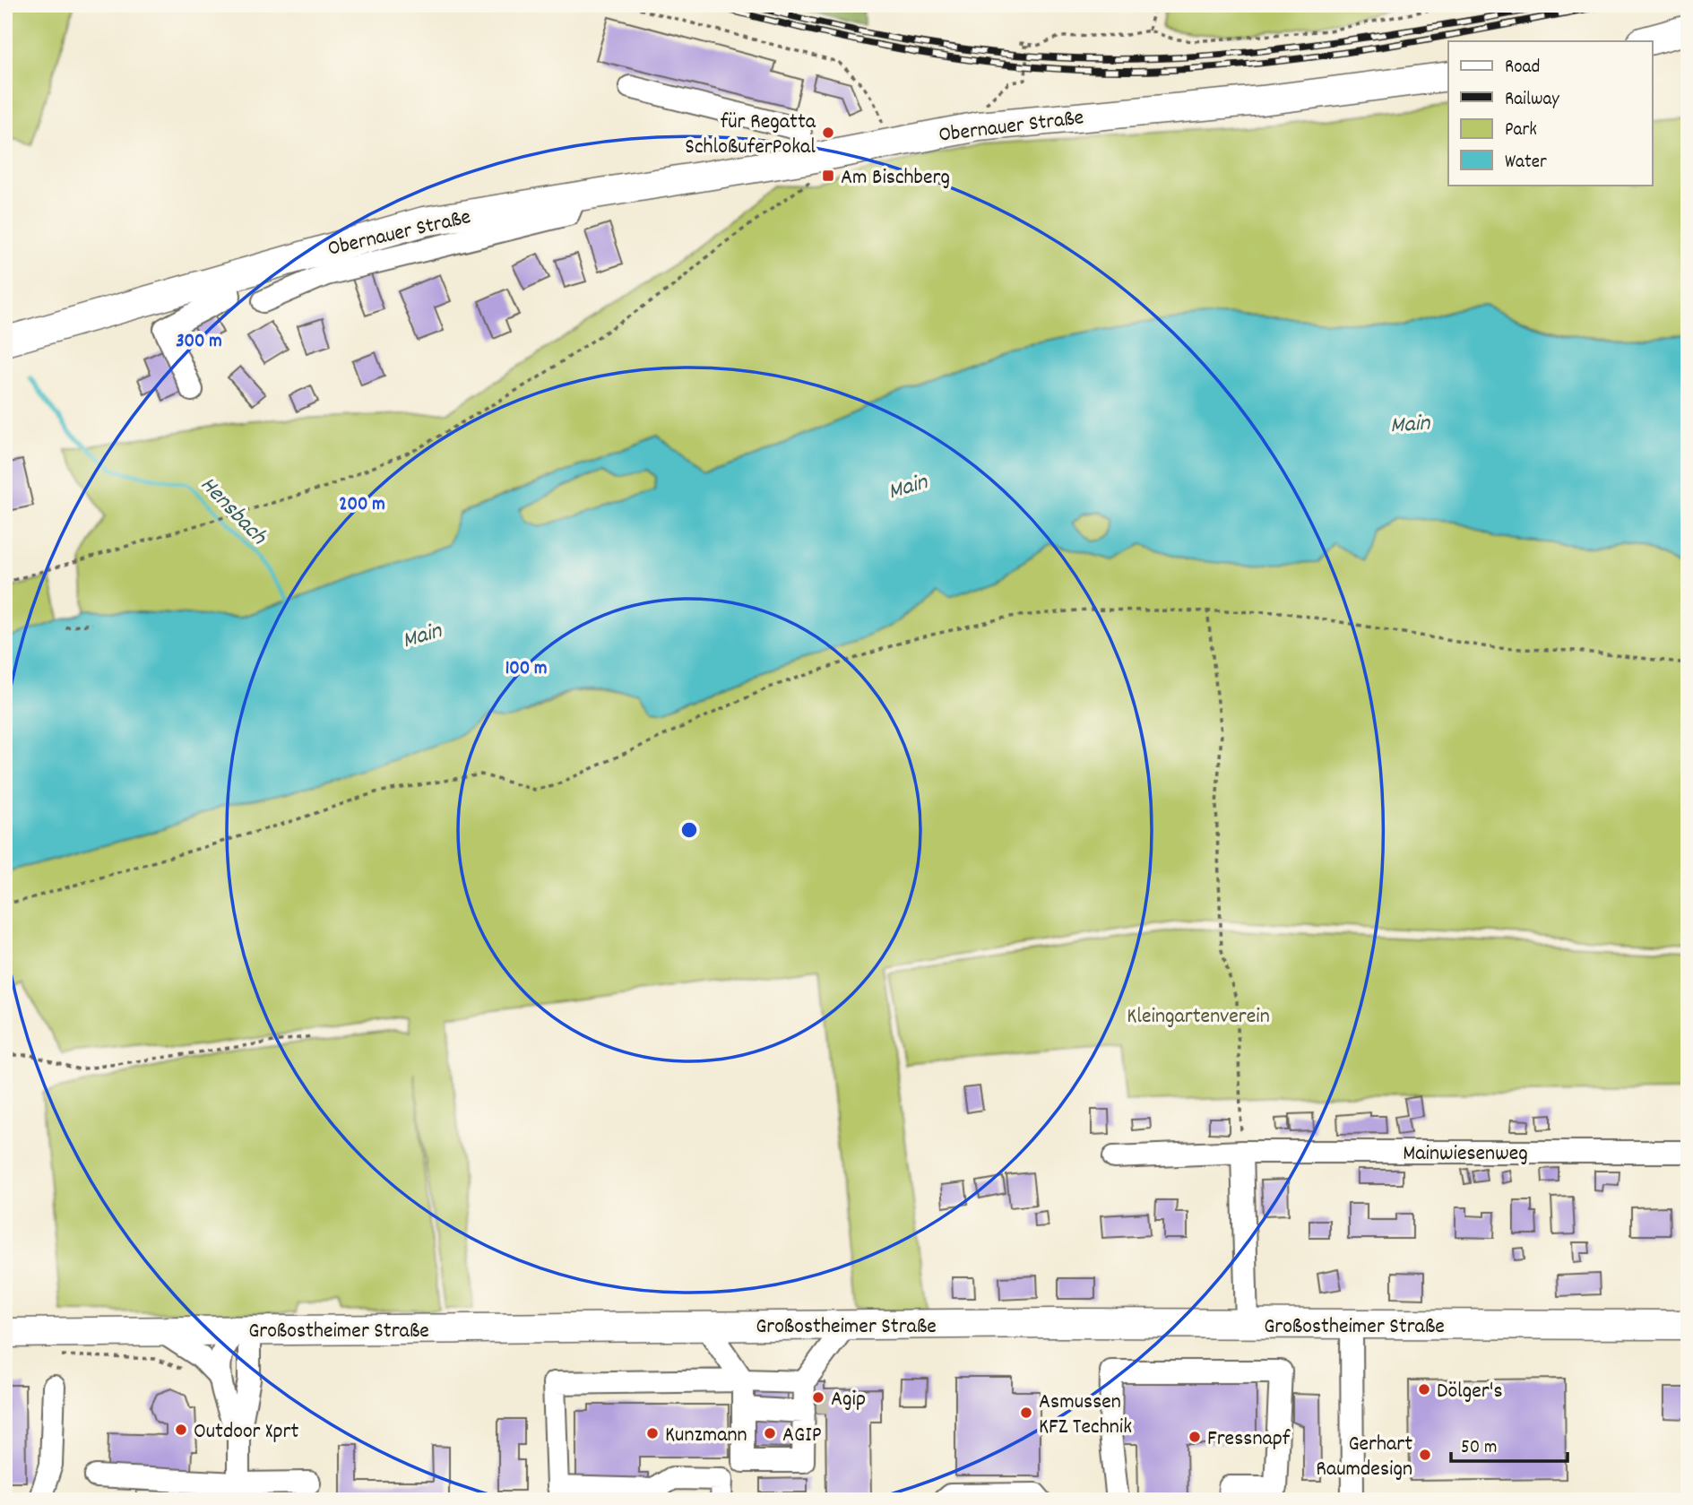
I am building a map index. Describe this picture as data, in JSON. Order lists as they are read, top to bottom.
{
  "streets": {
    "main road": ["Obernauer Straße", "Großostheimer Straße"],
    "street": ["Mainwiesenweg"]
  },
  "water": ["Main", "Hensbach"],
  "parks": ["Kleingartenverein"],
  "places": {
    "other": [
      "für Regatta SchloßuferPokal",
      "Dölger's",
      "Agip",
      "Asmussen KFZ Technik",
      "Outdoor Xprt",
      "Kunzmann",
      "AGIP",
      "Fressnapf",
      "Gerhart Raumdesign"
    ],
    "transit": ["Am Bischberg"]
  },
  "legend": [
    "Road",
    "Railway",
    "Park",
    "Water"
  ],
  "scale_bar": "50 m",
  "rings": ["300 m", "200 m", "100 m"]
}
